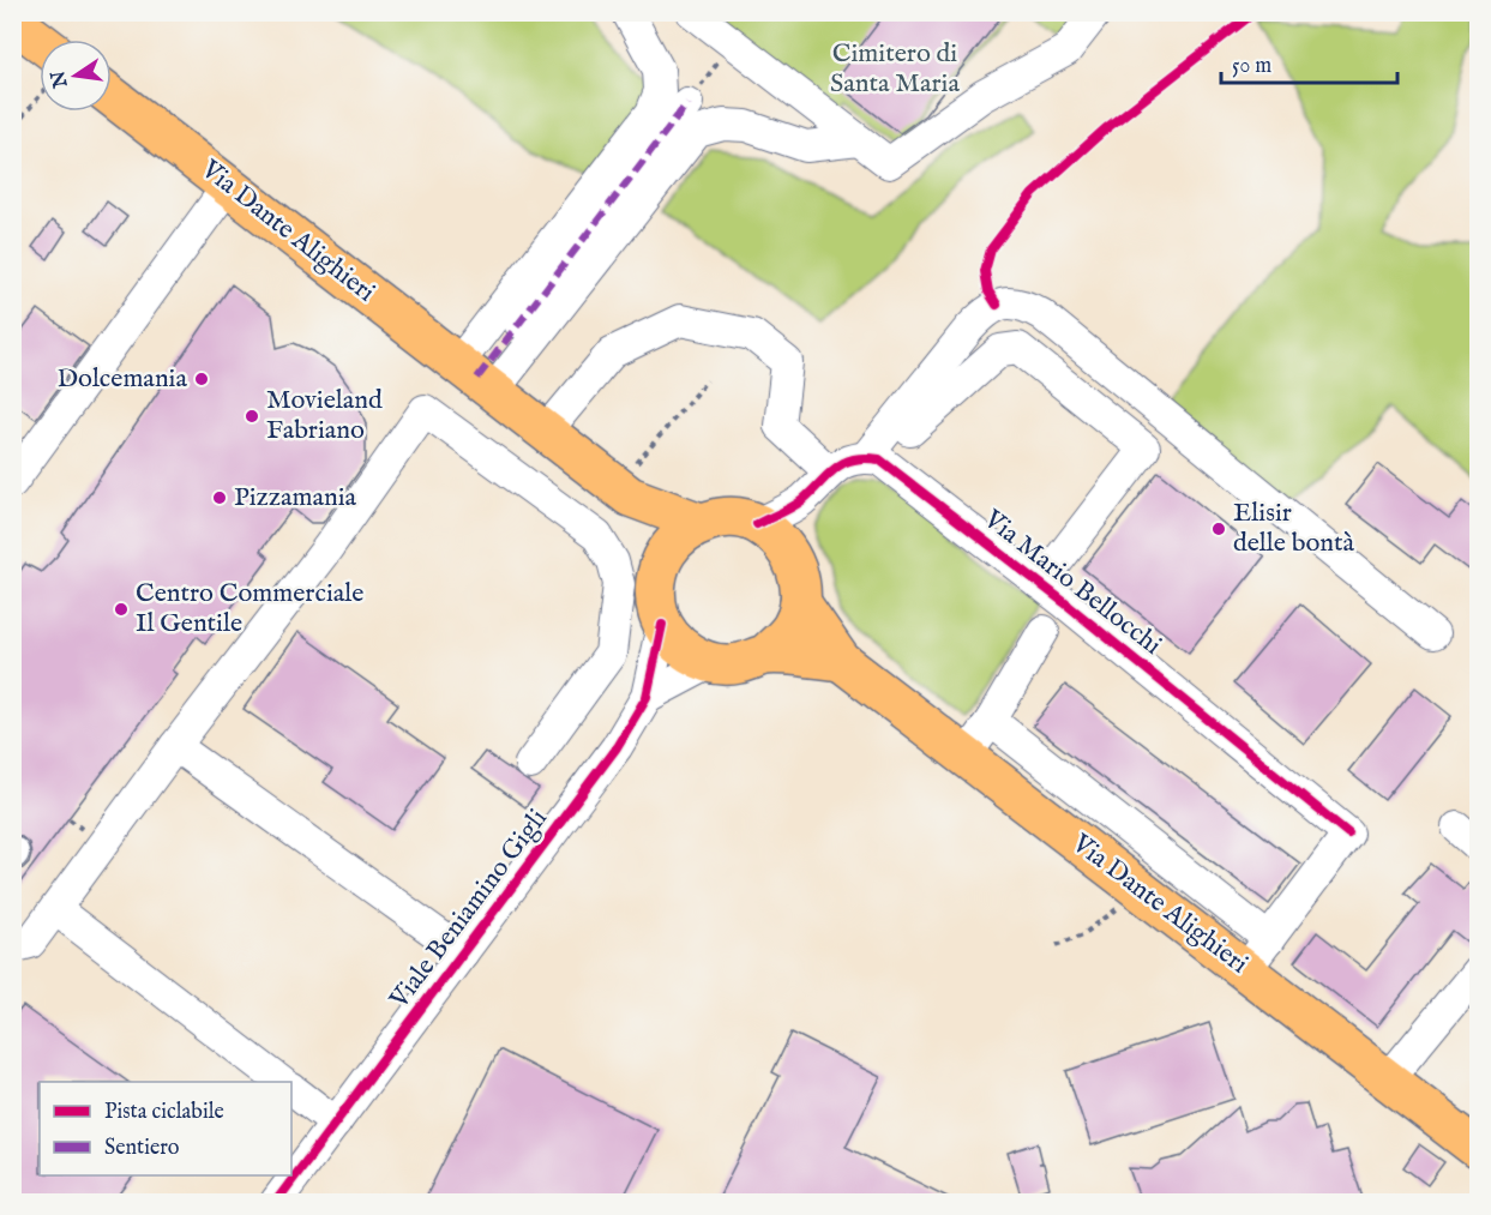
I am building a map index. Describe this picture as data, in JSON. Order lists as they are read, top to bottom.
{
  "streets": {
    "main road": ["Via Dante Alighieri"],
    "street": ["Via Mario Bellocchi", "Viale Beniamino Gigli"]
  },
  "crossings": [
    ["Via Dante Alighieri", "Via Mario Bellocchi"],
    ["Via Dante Alighieri", "Viale Beniamino Gigli"]
  ],
  "parks": ["Cimitero di Santa Maria"],
  "places": [
    "Dolcemania",
    "Movieland Fabriano",
    "Pizzamania",
    "Elisir delle bontà",
    "Centro Commerciale Il Gentile"
  ],
  "legend": ["Pista ciclabile", "Sentiero"],
  "scale_bar": "50 m",
  "north": "left"
}
